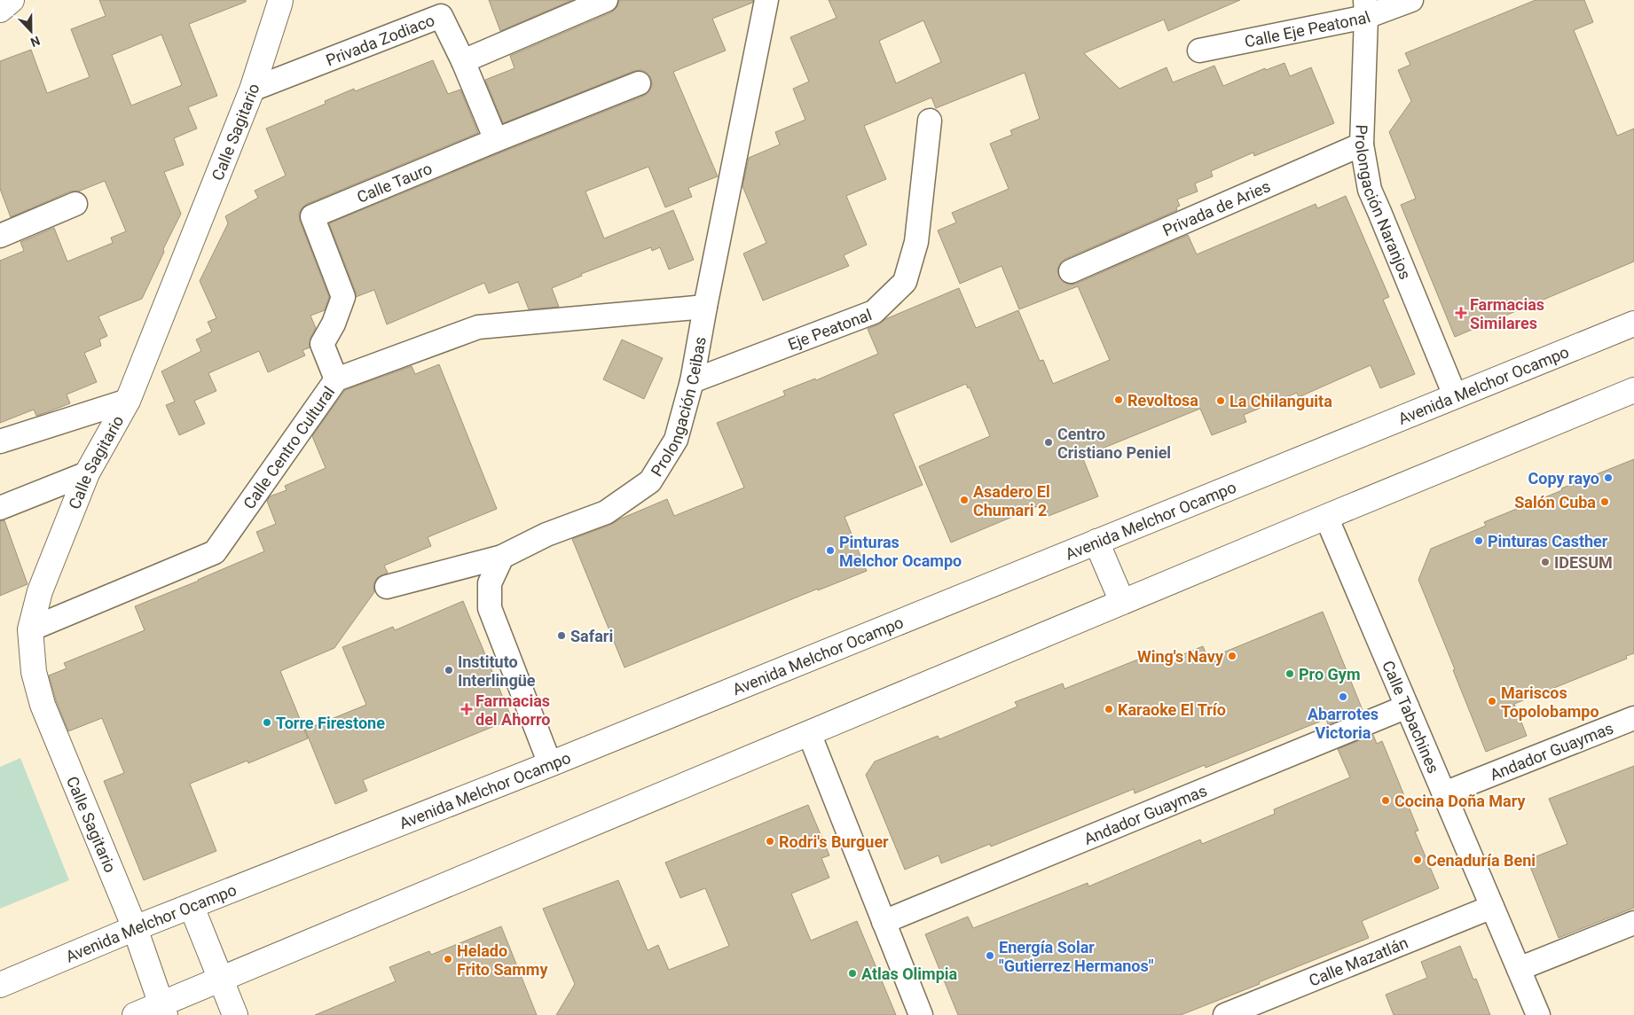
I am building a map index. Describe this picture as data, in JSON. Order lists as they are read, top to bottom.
{
  "streets": {
    "main road": ["Calle Sagitario", "Avenida Melchor Ocampo"],
    "street": [
      "Calle Eje Peatonal",
      "Privada Zodiaco",
      "Calle Tauro",
      "Prolongación Naranjos",
      "Privada de Aries",
      "Eje Peatonal",
      "Prolongación Ceibas",
      "Calle Centro Cultural",
      "Calle Tabachines",
      "Andador Guaymas",
      "Calle Mazatlán"
    ]
  },
  "crossings": [
    ["Calle Eje Peatonal", "Prolongación Naranjos"],
    ["Privada Zodiaco", "Calle Sagitario"],
    ["Calle Sagitario", "Avenida Melchor Ocampo"],
    ["Calle Sagitario", "Calle Centro Cultural"],
    ["Calle Tauro", "Calle Centro Cultural"],
    ["Prolongación Naranjos", "Privada de Aries"],
    ["Prolongación Naranjos", "Avenida Melchor Ocampo"],
    ["Eje Peatonal", "Prolongación Ceibas"],
    ["Prolongación Ceibas", "Calle Centro Cultural"],
    ["Calle Tabachines", "Andador Guaymas"],
    ["Calle Tabachines", "Calle Mazatlán"]
  ],
  "places": {
    "health": ["Farmacias Similares", "Farmacias del Ahorro"],
    "other": [
      "Revoltosa",
      "La Chilanguita",
      "Centro Cristiano Peniel",
      "Copy rayo",
      "Asadero El Chumari 2",
      "Salón Cuba",
      "Pinturas Casther",
      "Pinturas Melchor Ocampo",
      "IDESUM",
      "Safari",
      "Wing's Navy",
      "Instituto Interlingüe",
      "Pro Gym",
      "Abarrotes Victoria",
      "Mariscos Topolobampo",
      "Karaoke El Trío",
      "Torre Firestone",
      "Cocina Doña Mary",
      "Rodri's Burguer",
      "Cenaduría Beni",
      "Energía Solar \"Gutierrez Hermanos\"",
      "Helado Frito Sammy",
      "Atlas Olimpia"
    ]
  },
  "north": "bottom"
}
